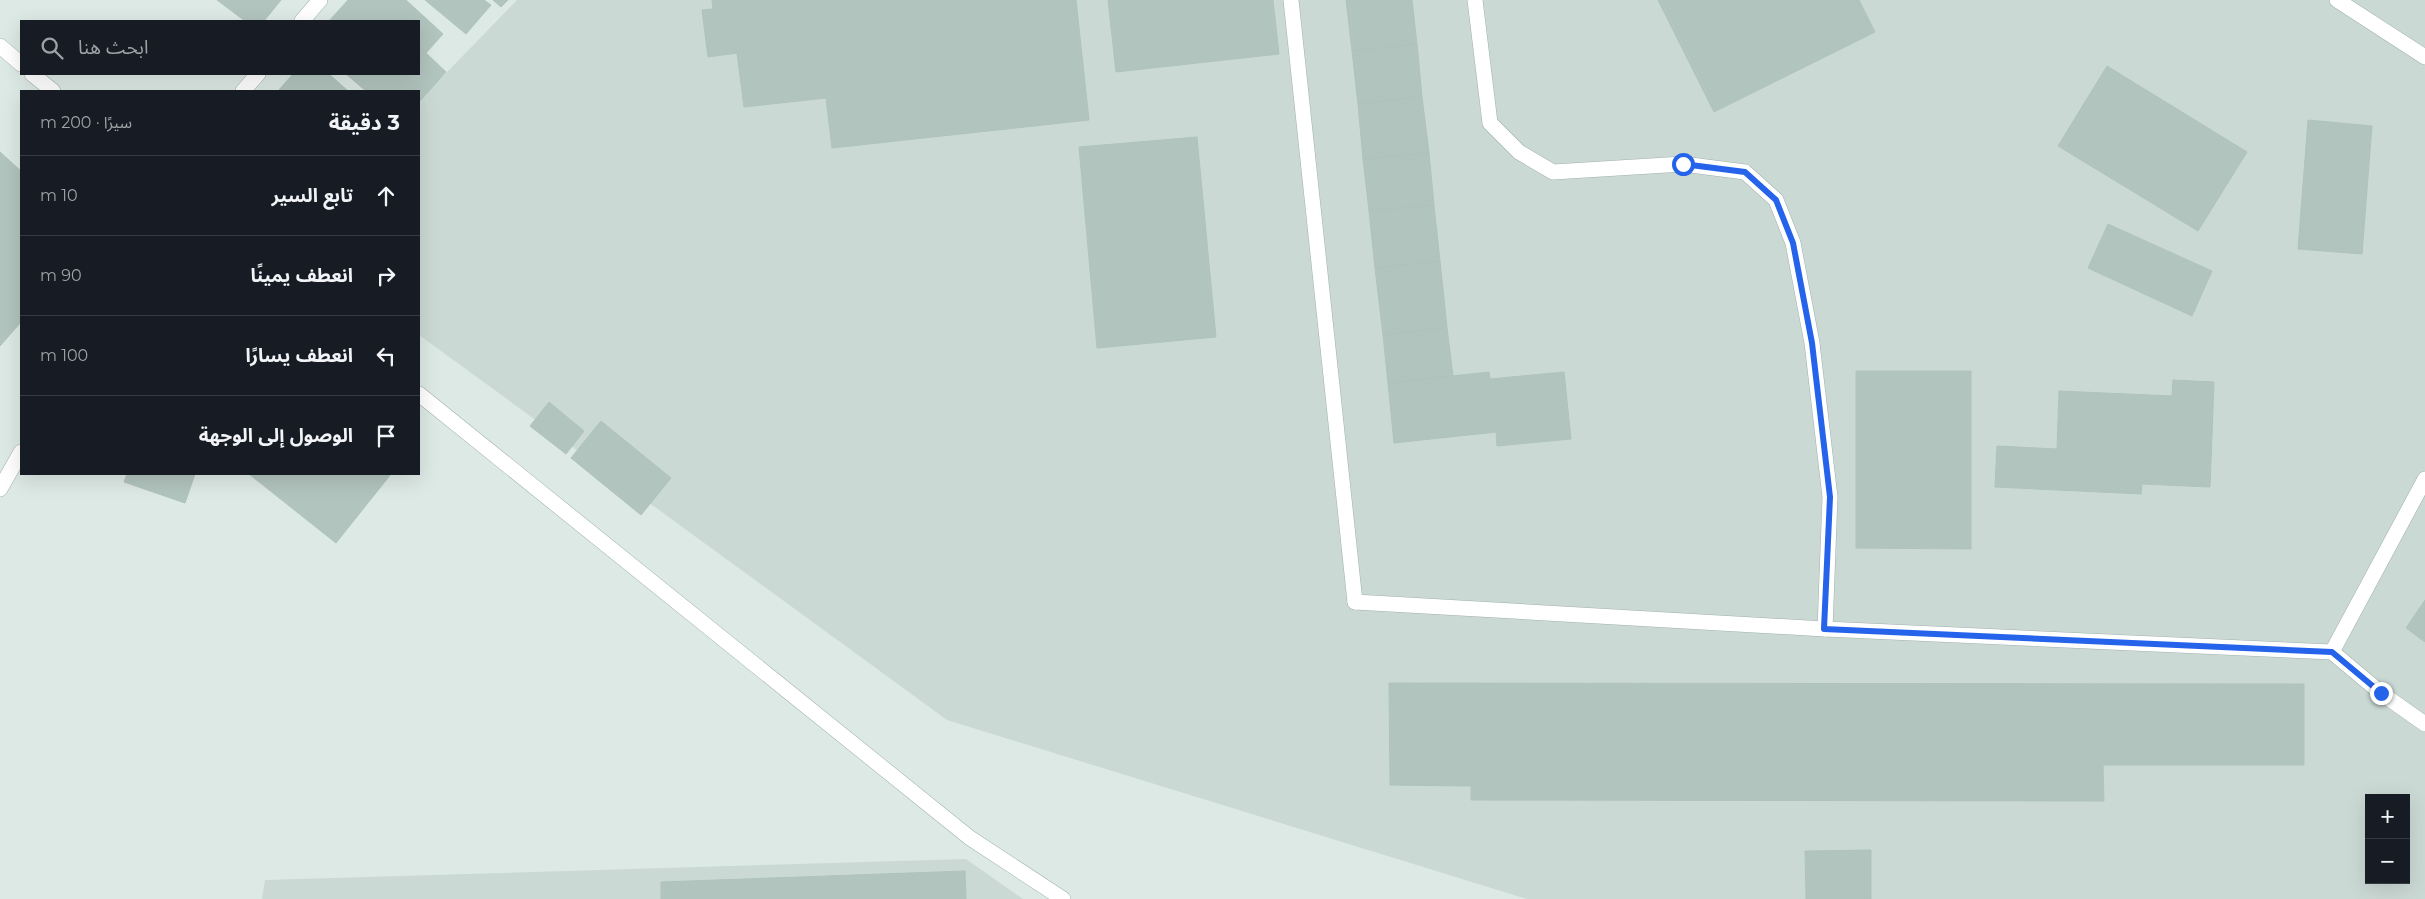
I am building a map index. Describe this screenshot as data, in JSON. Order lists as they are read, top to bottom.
{
  "page": {
    "search": "ابحث هنا",
    "heading": ["3 دقيقة", "سيرًا · 200 m"],
    "list": [
      ["تابع السير", "10 m"],
      ["انعطف يمينًا", "90 m"],
      ["انعطف يسارًا", "100 m"],
      "الوصول إلى الوجهة"
    ],
    "map_buttons": ["+", "−"]
  }
}
